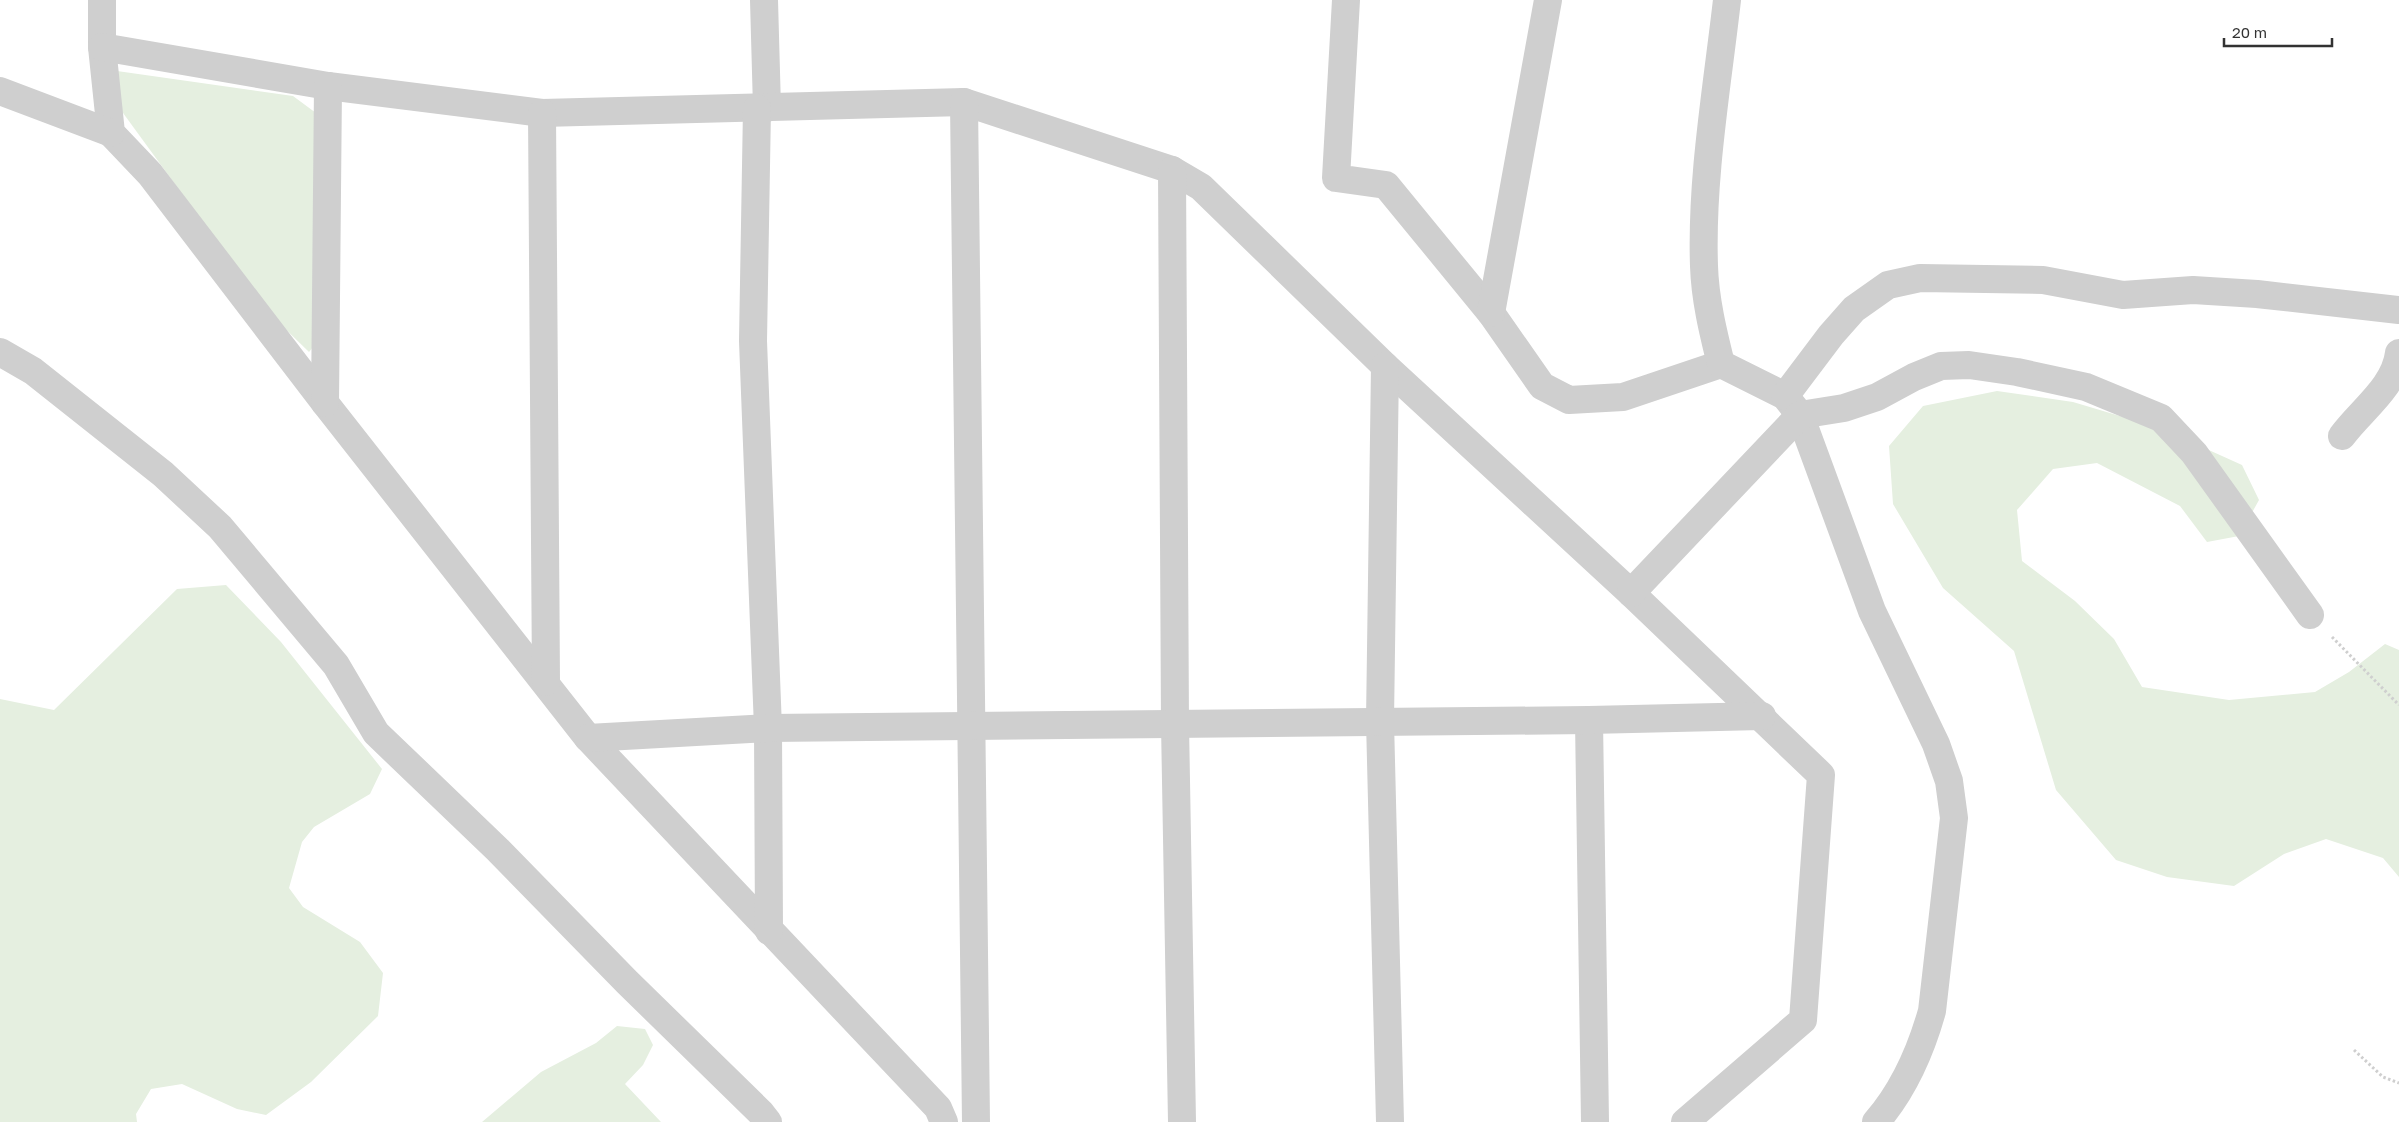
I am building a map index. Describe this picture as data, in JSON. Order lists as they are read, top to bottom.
{
  "scale_bar": "20 m"
}
